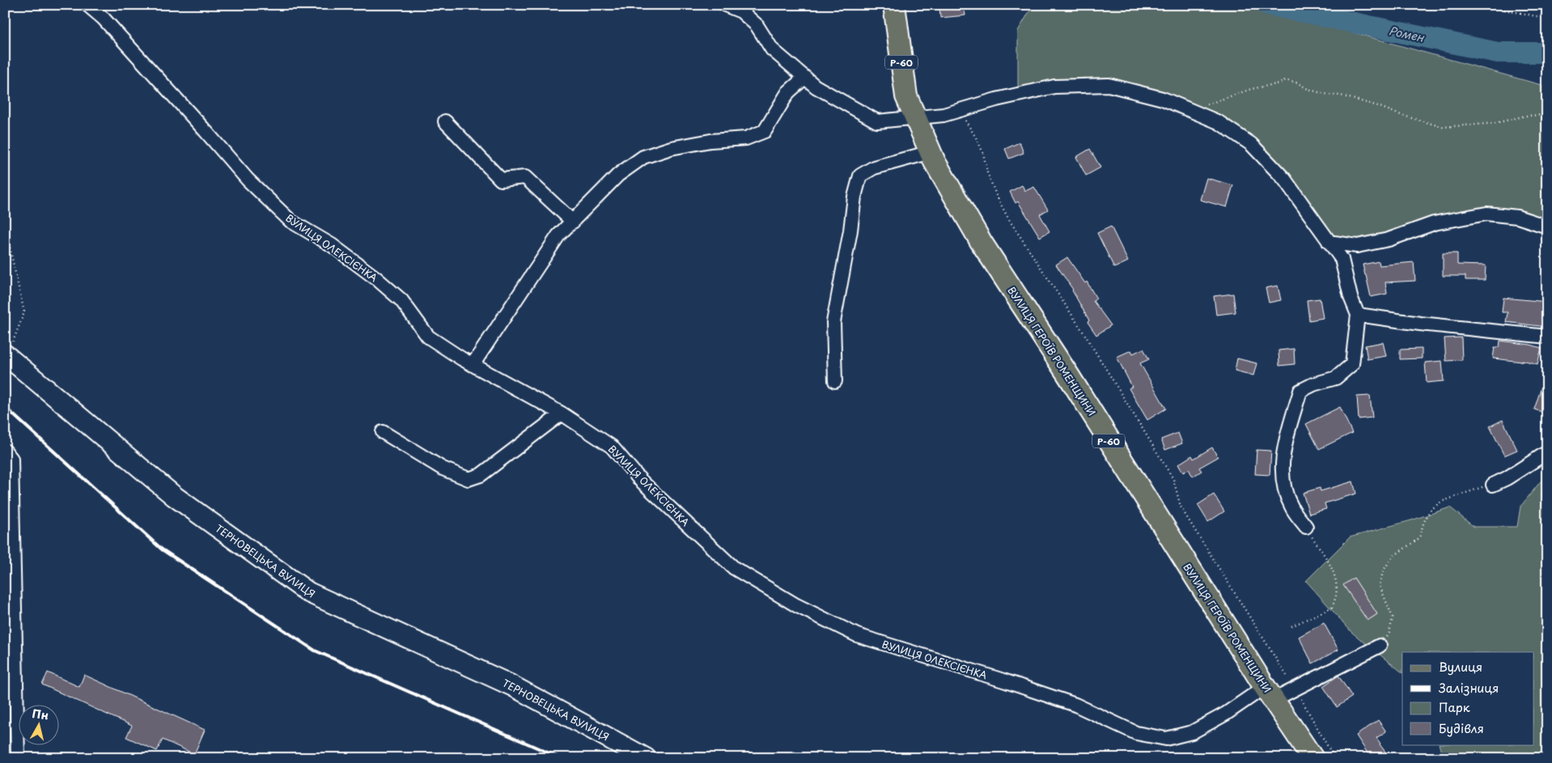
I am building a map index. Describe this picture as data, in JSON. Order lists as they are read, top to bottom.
{
  "streets": {
    "main road": ["Р-60", "ВУЛИЦЯ ГЕРОЇВ РОМЕНЩИНИ", "ТЕРНОВЕЦЬКА ВУЛИЦЯ"],
    "street": ["ВУЛИЦЯ ОЛЕКСІЄНКА"]
  },
  "crossings": [
    ["ВУЛИЦЯ ОЛЕКСІЄНКА", "ВУЛИЦЯ ГЕРОЇВ РОМЕНЩИНИ"]
  ],
  "water": ["Ромен"],
  "legend": [
    "Вулиця",
    "Залізниця",
    "Парк",
    "Будівля"
  ],
  "north": "top"
}
